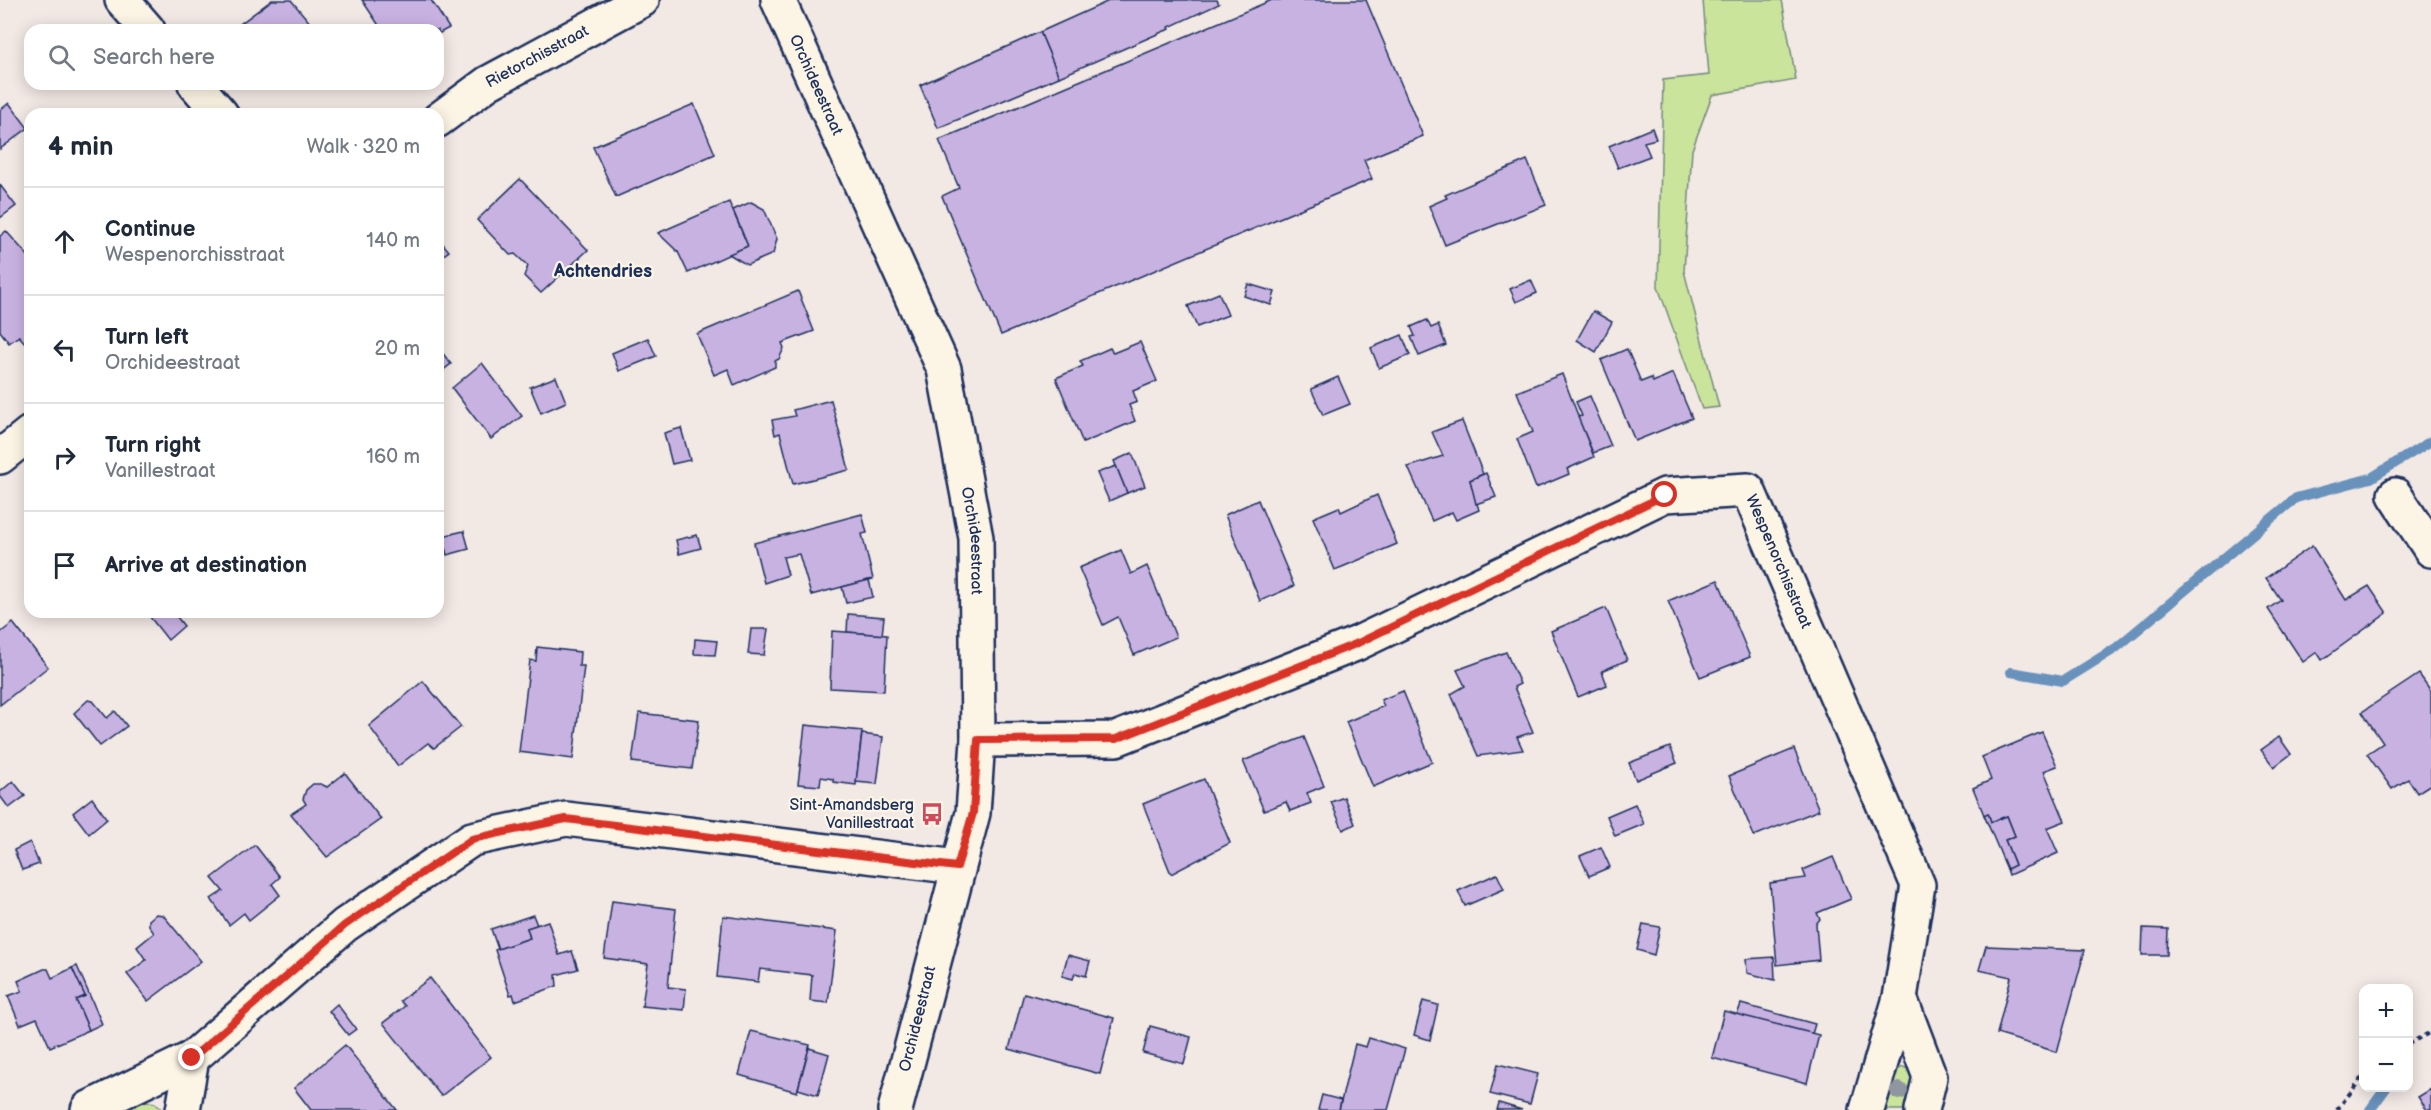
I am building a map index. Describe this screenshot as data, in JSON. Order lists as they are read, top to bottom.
{
  "streets": {
    "street": ["Rietorchisstraat", "Orchideestraat", "Wespenorchisstraat"]
  },
  "crossings": [
    ["Orchideestraat", "Wespenorchisstraat"]
  ],
  "districts": ["Achtendries"],
  "places": {
    "bus stop": ["Sint-Amandsberg Vanillestraat"]
  },
  "page": {
    "search": "Search here",
    "heading": ["4 min", "Walk · 320 m"],
    "list": [
      ["Continue", "Wespenorchisstraat", "140 m"],
      ["Turn left", "Orchideestraat", "20 m"],
      ["Turn right", "Vanillestraat", "160 m"],
      "Arrive at destination"
    ],
    "map_buttons": ["+", "−"]
  }
}
